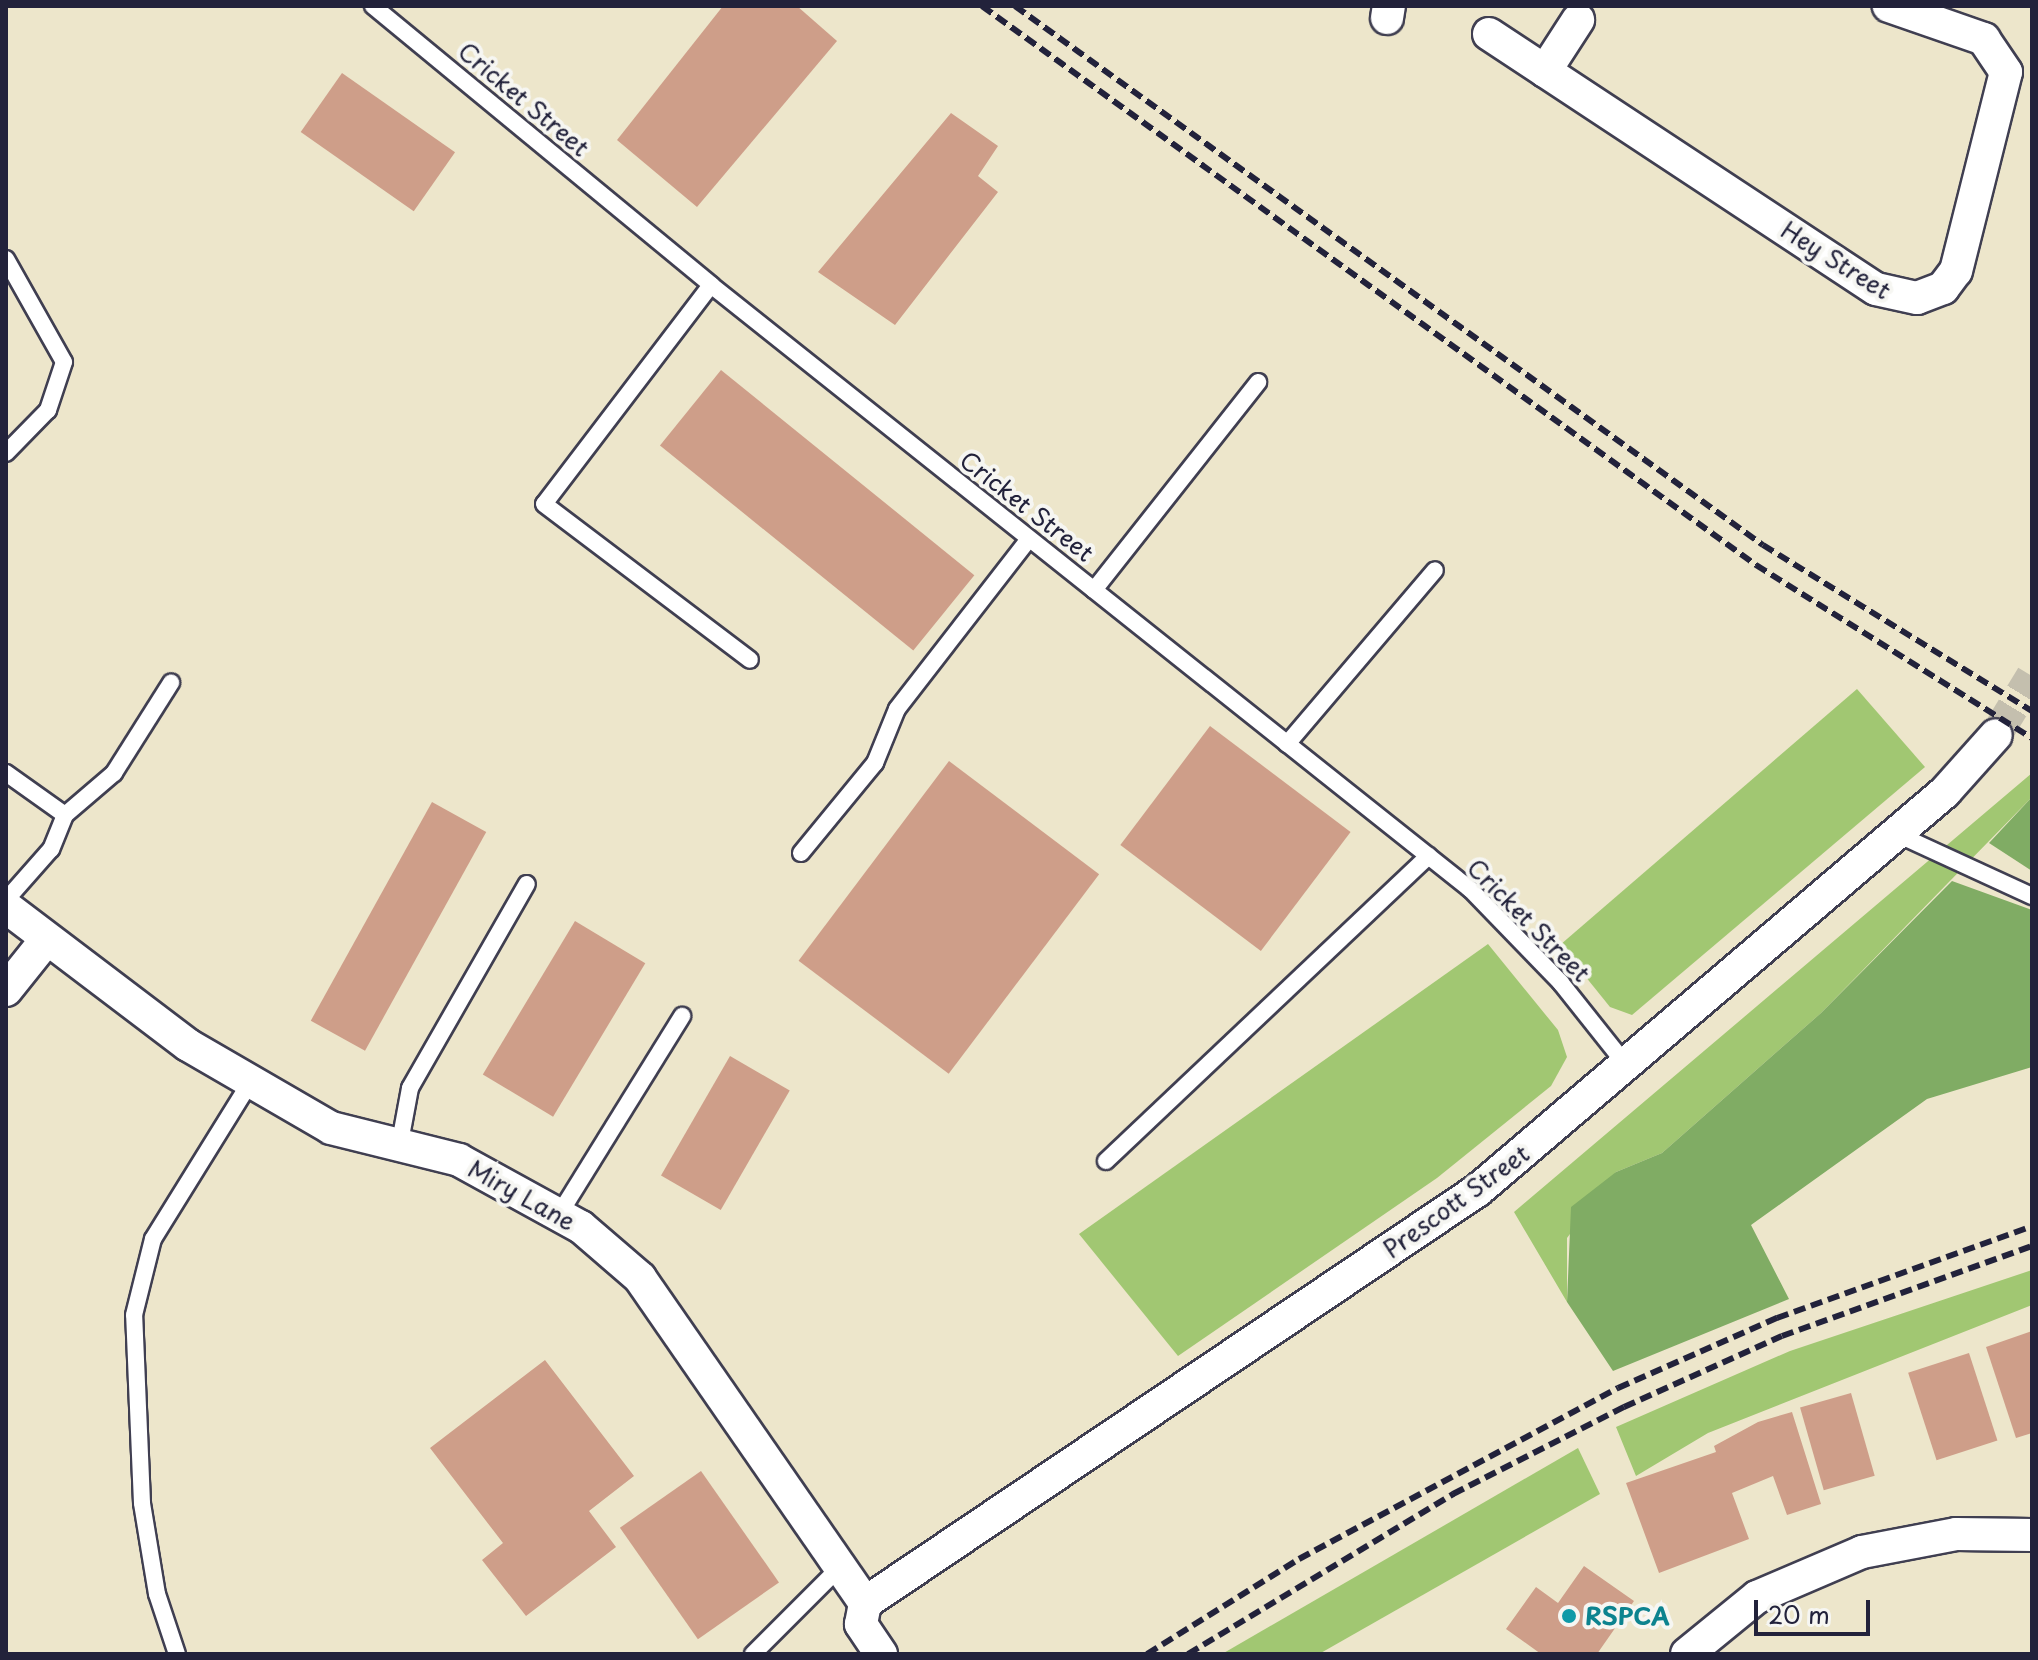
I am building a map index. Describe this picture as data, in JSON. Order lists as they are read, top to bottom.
{
  "streets": {
    "street": ["Hey Street", "Miry Lane", "Prescott Street"],
    "lane": ["Cricket Street"]
  },
  "crossings": [
    ["Cricket Street", "Prescott Street"],
    ["Miry Lane", "Prescott Street"]
  ],
  "places": ["RSPCA"],
  "scale_bar": "20 m"
}
